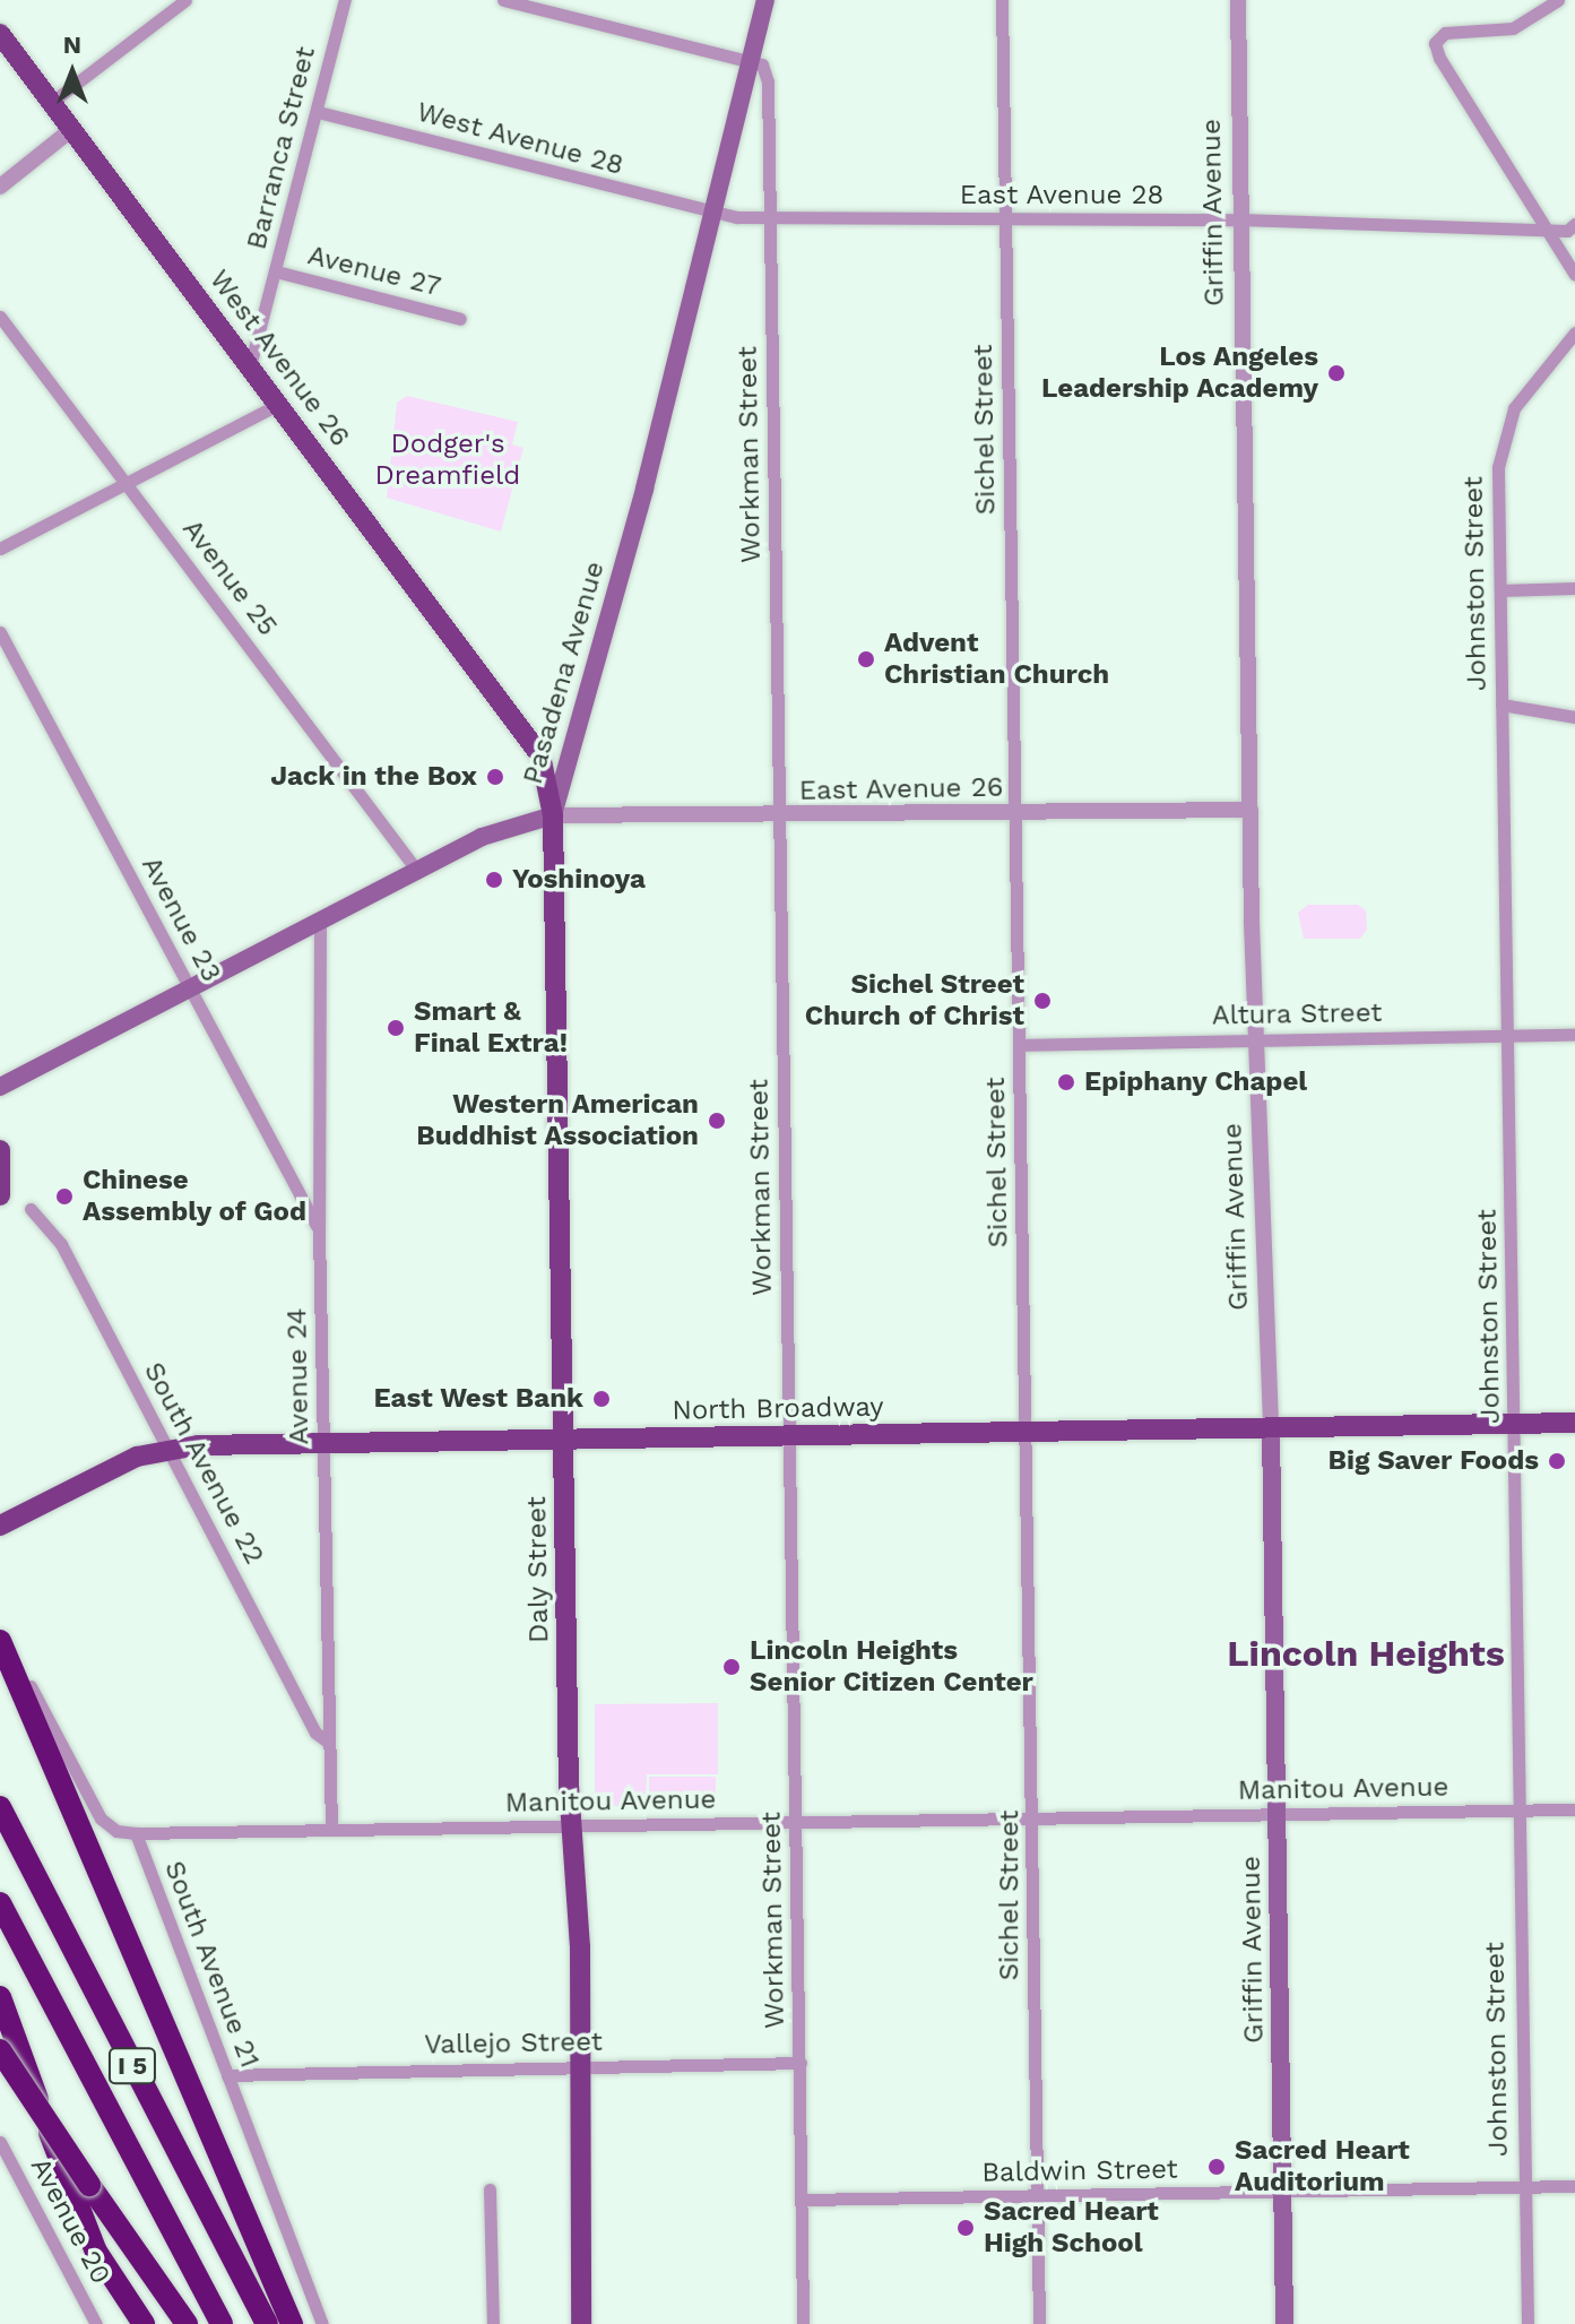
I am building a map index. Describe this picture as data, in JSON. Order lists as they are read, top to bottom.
{
  "streets": {
    "highway": ["I 5"],
    "main road": [
      "Griffin Avenue",
      "West Avenue 26",
      "Pasadena Avenue",
      "North Broadway",
      "Daly Street"
    ],
    "street": [
      "West Avenue 28",
      "Barranca Street",
      "East Avenue 28",
      "Avenue 27",
      "Sichel Street",
      "Workman Street",
      "Avenue 25",
      "Johnston Street",
      "East Avenue 26",
      "Avenue 23",
      "Altura Street",
      "Avenue 24",
      "South Avenue 22",
      "Manitou Avenue",
      "South Avenue 21",
      "Vallejo Street",
      "Baldwin Street",
      "Avenue 20"
    ]
  },
  "crossings": [
    ["West Avenue 28", "Barranca Street"],
    ["West Avenue 28", "East Avenue 28"],
    ["West Avenue 28", "Pasadena Avenue"],
    ["Barranca Street", "Avenue 27"],
    ["Barranca Street", "West Avenue 26"],
    ["East Avenue 28", "Griffin Avenue"],
    ["East Avenue 28", "Sichel Street"],
    ["East Avenue 28", "Workman Street"],
    ["East Avenue 28", "Pasadena Avenue"],
    ["Griffin Avenue", "East Avenue 26"],
    ["Griffin Avenue", "Altura Street"],
    ["Griffin Avenue", "North Broadway"],
    ["Griffin Avenue", "Manitou Avenue"],
    ["Griffin Avenue", "Baldwin Street"],
    ["West Avenue 26", "Pasadena Avenue"],
    ["West Avenue 26", "East Avenue 26"],
    ["West Avenue 26", "Daly Street"],
    ["Sichel Street", "East Avenue 26"],
    ["Sichel Street", "Altura Street"],
    ["Sichel Street", "North Broadway"],
    ["Sichel Street", "Manitou Avenue"],
    ["Sichel Street", "Baldwin Street"],
    ["Workman Street", "Pasadena Avenue"],
    ["Workman Street", "East Avenue 26"],
    ["Workman Street", "North Broadway"],
    ["Workman Street", "Manitou Avenue"],
    ["Workman Street", "Vallejo Street"],
    ["Workman Street", "Baldwin Street"],
    ["Avenue 25", "Pasadena Avenue"],
    ["Johnston Street", "Altura Street"],
    ["Johnston Street", "North Broadway"],
    ["Johnston Street", "Manitou Avenue"],
    ["Johnston Street", "Baldwin Street"],
    ["Pasadena Avenue", "East Avenue 26"],
    ["Pasadena Avenue", "Avenue 23"],
    ["Pasadena Avenue", "Avenue 24"],
    ["Pasadena Avenue", "Daly Street"],
    ["East Avenue 26", "Daly Street"],
    ["Avenue 23", "Avenue 24"],
    ["Avenue 24", "North Broadway"],
    ["Avenue 24", "South Avenue 22"],
    ["Avenue 24", "Manitou Avenue"],
    ["North Broadway", "South Avenue 22"],
    ["North Broadway", "Daly Street"],
    ["Daly Street", "Manitou Avenue"],
    ["Daly Street", "Vallejo Street"],
    ["Manitou Avenue", "South Avenue 21"],
    ["South Avenue 21", "Vallejo Street"]
  ],
  "districts": ["Lincoln Heights"],
  "parks": ["Dodger's Dreamfield"],
  "places": [
    "Los Angeles Leadership Academy",
    "Advent Christian Church",
    "Jack in the Box",
    "Yoshinoya",
    "Sichel Street Church of Christ",
    "Smart & Final Extra!",
    "Epiphany Chapel",
    "Western American Buddhist Association",
    "Chinese Assembly of God",
    "East West Bank",
    "Big Saver Foods",
    "Lincoln Heights Senior Citizen Center",
    "Sacred Heart Auditorium",
    "Sacred Heart High School"
  ],
  "north": "top"
}
